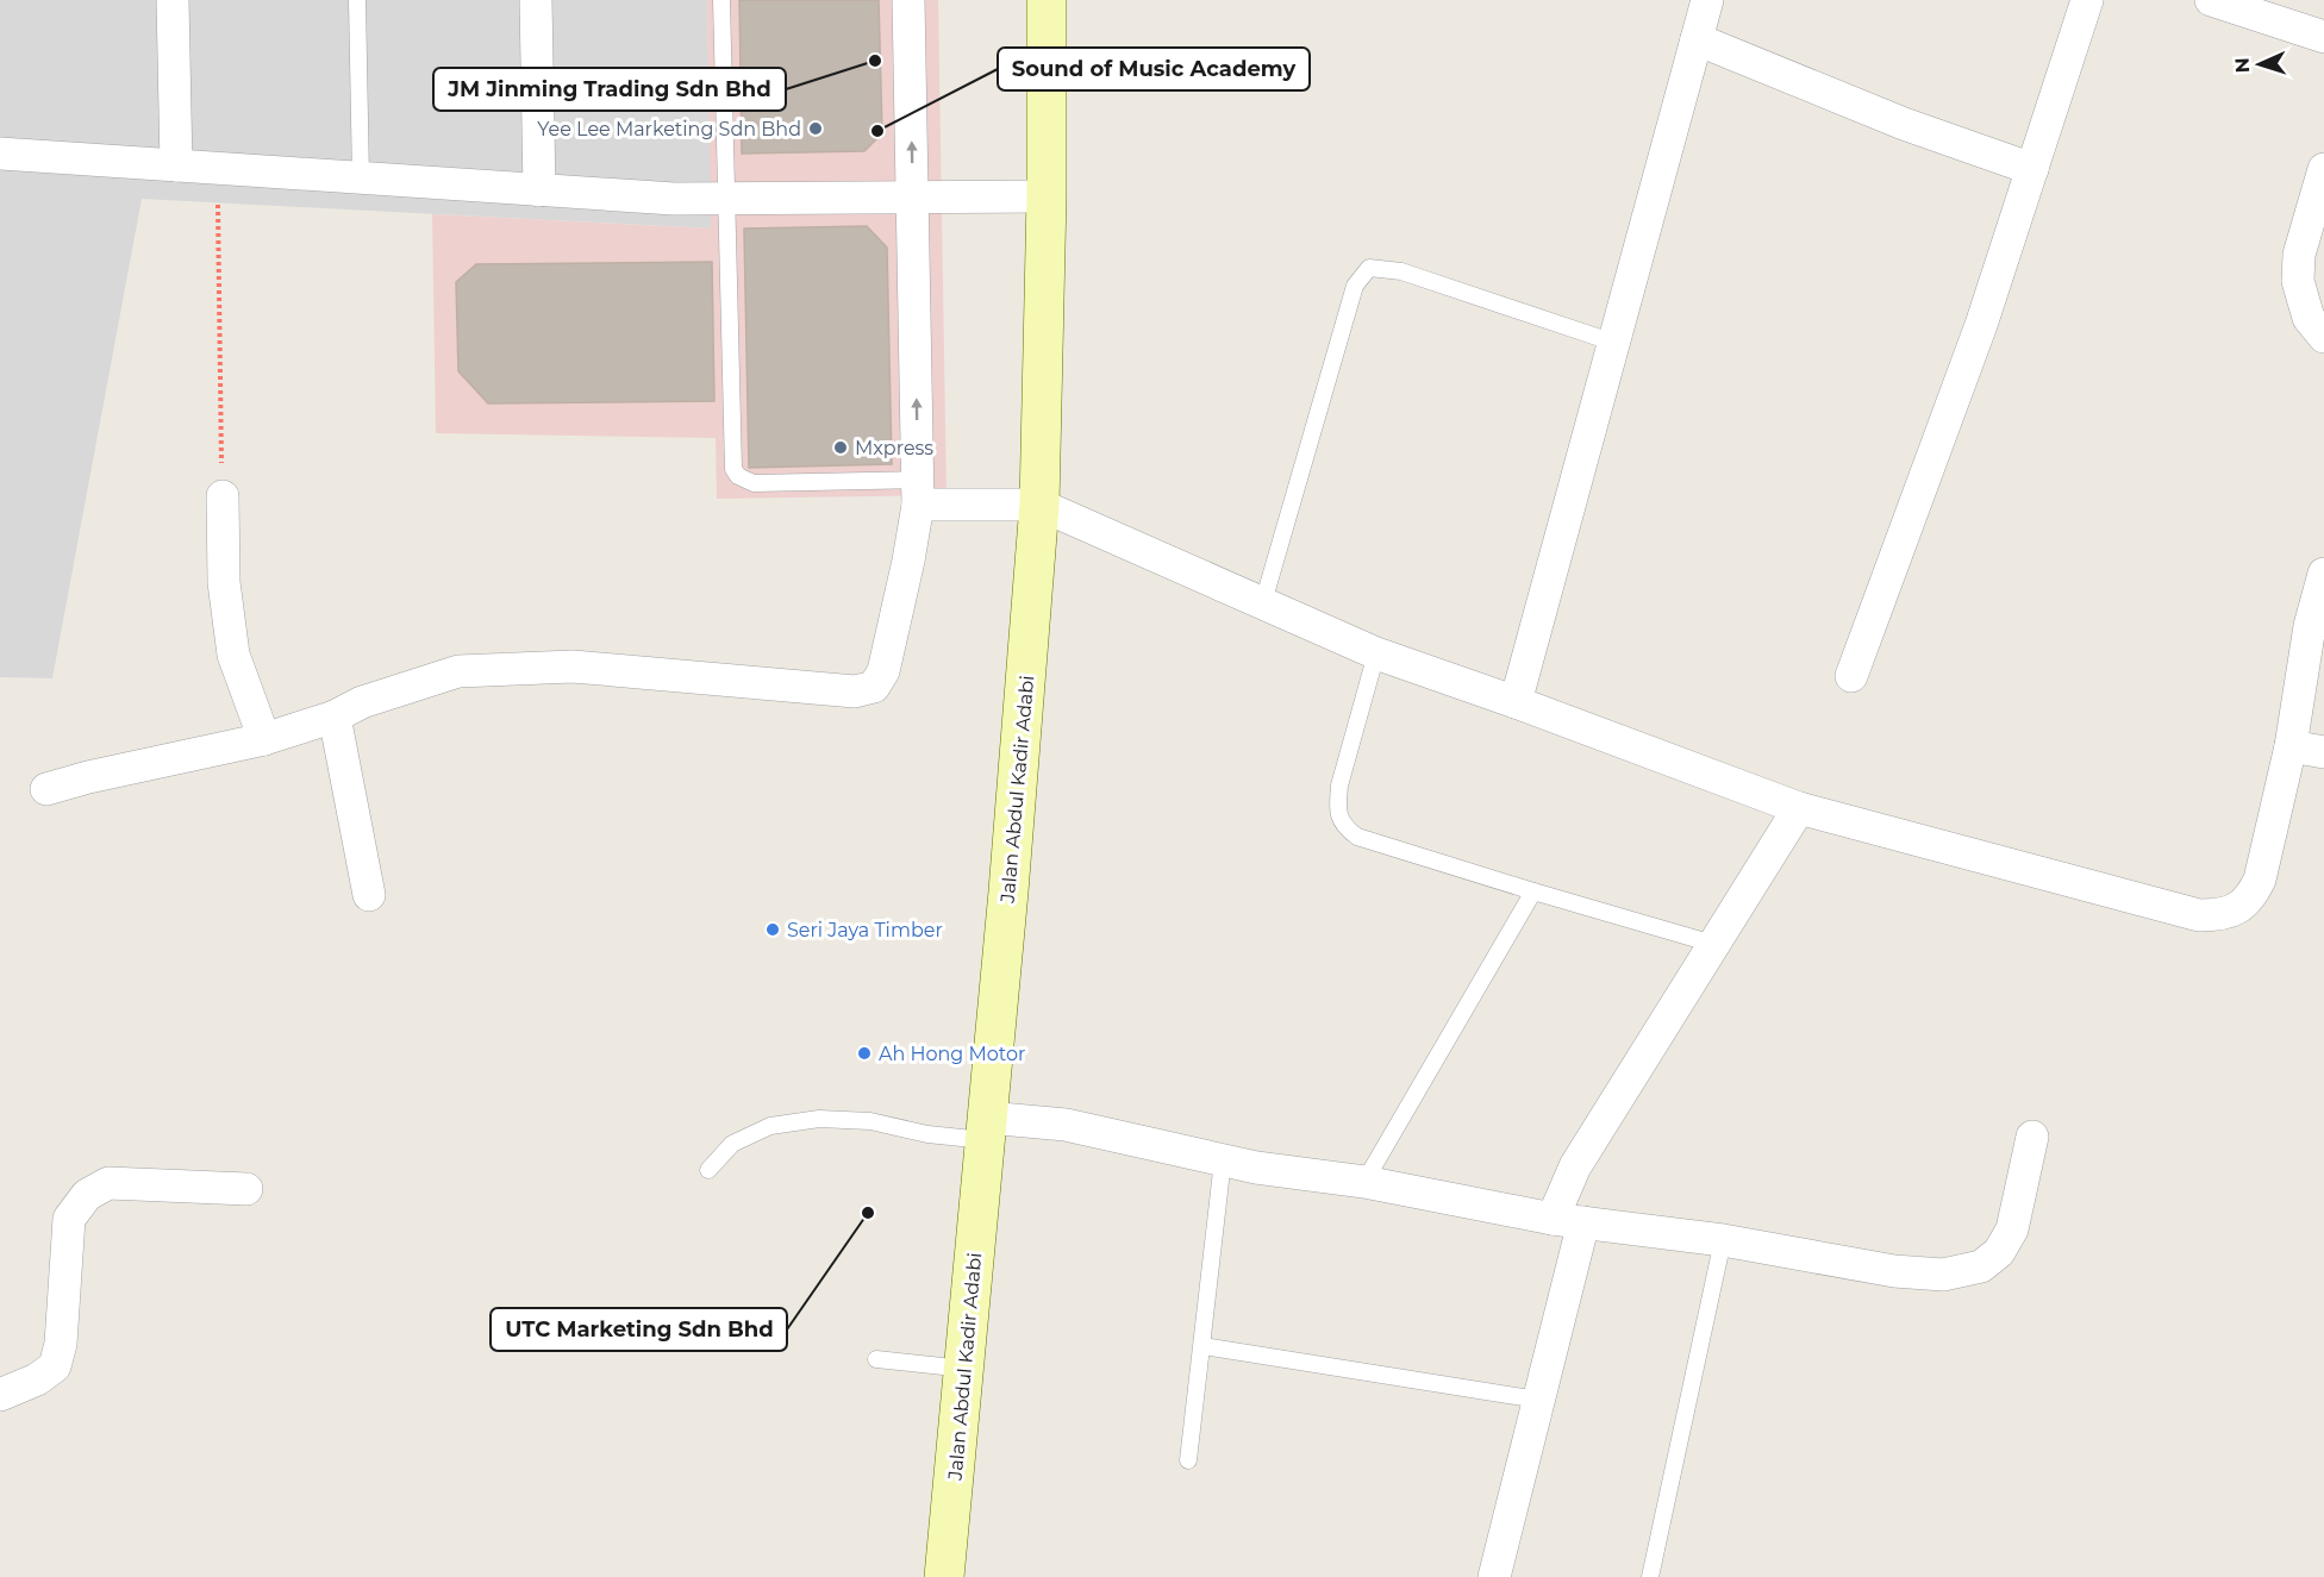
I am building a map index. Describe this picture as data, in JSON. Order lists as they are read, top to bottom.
{
  "streets": {
    "main road": ["Jalan Abdul Kadir Adabi"]
  },
  "places": [
    "JM Jinming Trading Sdn Bhd",
    "Yee Lee Marketing Sdn Bhd",
    "Sound of Music Academy",
    "Mxpress",
    "Seri Jaya Timber",
    "Ah Hong Motor",
    "UTC Marketing Sdn Bhd"
  ],
  "north": "left"
}
